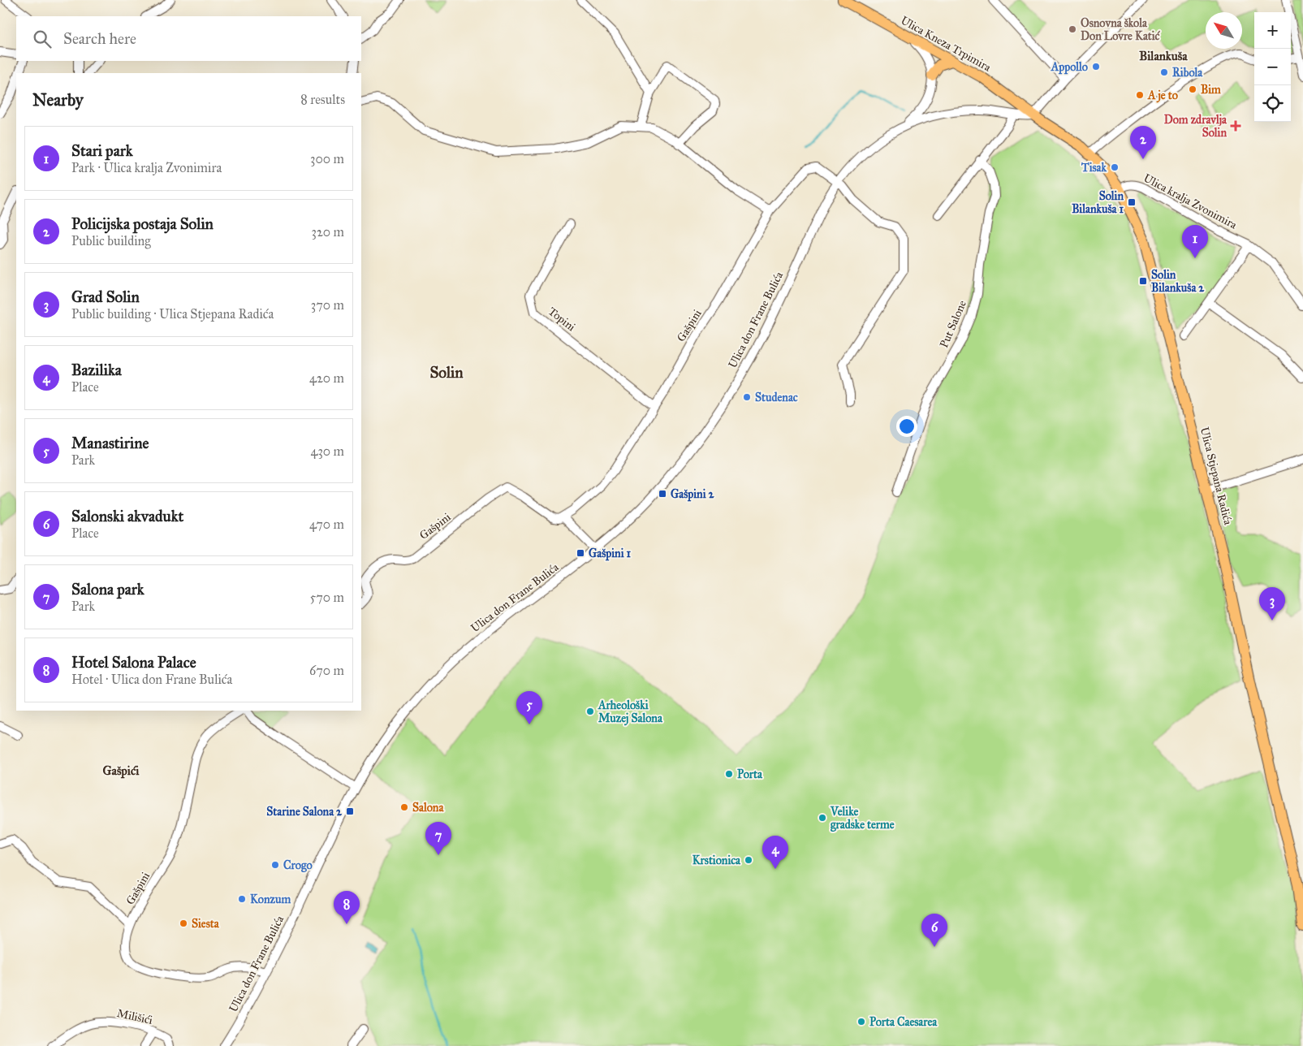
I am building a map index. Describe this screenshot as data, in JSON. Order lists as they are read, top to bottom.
{
  "streets": {
    "main road": ["Ulica Kneza Trpimira", "Ulica Stjepana Radića"],
    "street": [
      "Ulica kralja Zvonimira",
      "Topini",
      "Ulica don Frane Bulića",
      "Put Salone",
      "Gašpini",
      "Milišići"
    ]
  },
  "crossings": [
    ["Ulica Kneza Trpimira", "Ulica don Frane Bulića"],
    ["Ulica Kneza Trpimira", "Ulica Stjepana Radića"],
    ["Ulica kralja Zvonimira", "Ulica Stjepana Radića"],
    ["Topini", "Gašpini"],
    ["Ulica don Frane Bulića", "Gašpini"],
    ["Ulica don Frane Bulića", "Ulica Stjepana Radića"]
  ],
  "districts": ["Bilankuša", "Solin", "Gašpići"],
  "places": {
    "other": [
      "Osnovna škola Don Lovre Katić",
      "Appollo",
      "Ribola",
      "Bim",
      "A je to",
      "Tisak",
      "Studenac",
      "Arheološki Muzej Salona",
      "Porta",
      "Salona",
      "Velike gradske terme",
      "Krstionica",
      "Crogo",
      "Konzum",
      "Siesta",
      "Porta Caesarea"
    ],
    "health": ["Dom zdravlja Solin"],
    "transit": [
      "Solin Bilankuša 1",
      "Solin Bilankuša 2",
      "Gašpini 2",
      "Gašpini 1",
      "Starine Salona 2"
    ]
  },
  "north": "top left",
  "page": {
    "map_buttons": ["+", "−"],
    "search": "Search here",
    "heading": ["Nearby", "8 results"],
    "pins": [
      "2",
      "1",
      "3",
      "5",
      "7",
      "4",
      "8",
      "6"
    ],
    "list": [
      {
        "mark": "1",
        "name": "Stari park",
        "note": "Park · Ulica kralja Zvonimira",
        "value": "300 m"
      },
      {
        "mark": "2",
        "name": "Policijska postaja Solin",
        "note": "Public building",
        "value": "320 m"
      },
      {
        "mark": "3",
        "name": "Grad Solin",
        "note": "Public building · Ulica Stjepana Radića",
        "value": "370 m"
      },
      {
        "mark": "4",
        "name": "Bazilika",
        "note": "Place",
        "value": "420 m"
      },
      {
        "mark": "5",
        "name": "Manastirine",
        "note": "Park",
        "value": "430 m"
      },
      {
        "mark": "6",
        "name": "Salonski akvadukt",
        "note": "Place",
        "value": "470 m"
      },
      {
        "mark": "7",
        "name": "Salona park",
        "note": "Park",
        "value": "570 m"
      },
      {
        "mark": "8",
        "name": "Hotel Salona Palace",
        "note": "Hotel · Ulica don Frane Bulića",
        "value": "670 m"
      }
    ]
  }
}
